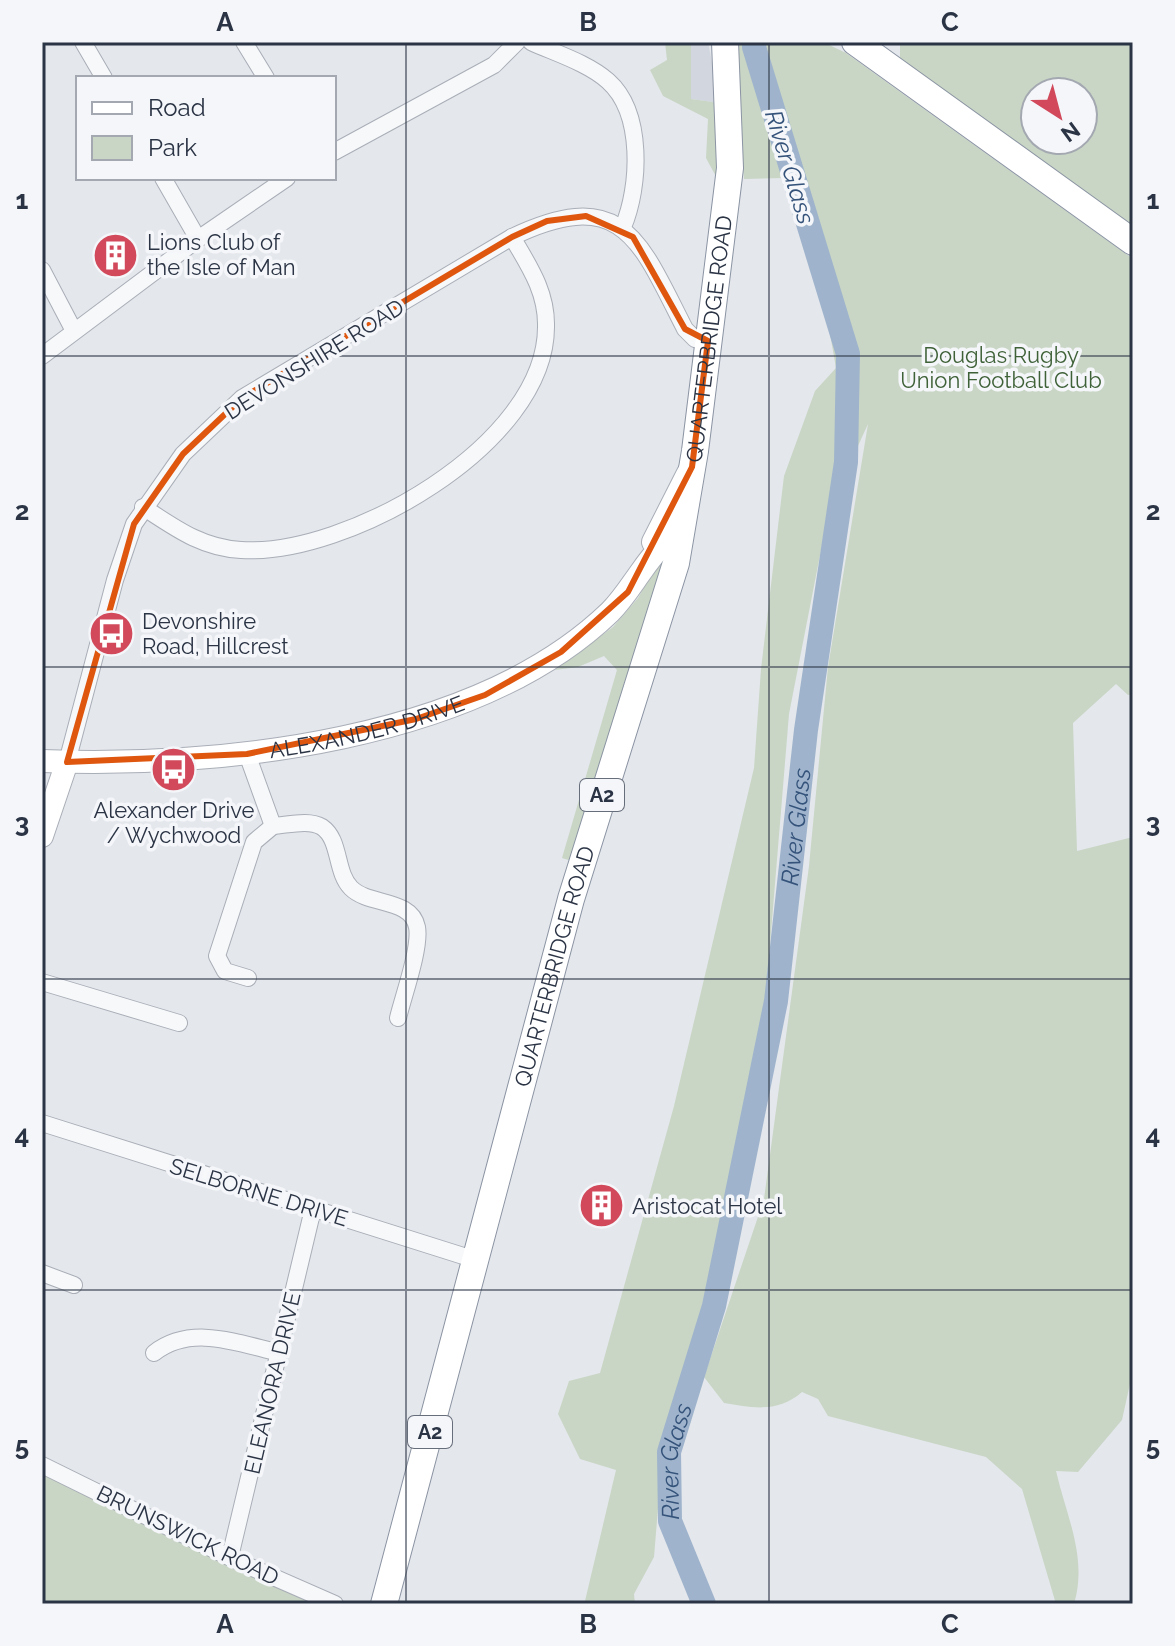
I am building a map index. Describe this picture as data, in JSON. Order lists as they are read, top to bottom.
{
  "streets": {
    "highway": ["QUARTERBRIDGE ROAD", "A2"],
    "main road": ["ALEXANDER DRIVE"],
    "street": [
      "DEVONSHIRE ROAD",
      "SELBORNE DRIVE",
      "ELEANORA DRIVE",
      "BRUNSWICK ROAD"
    ]
  },
  "crossings": [
    ["QUARTERBRIDGE ROAD", "ALEXANDER DRIVE"],
    ["QUARTERBRIDGE ROAD", "SELBORNE DRIVE"],
    ["DEVONSHIRE ROAD", "ALEXANDER DRIVE"],
    ["SELBORNE DRIVE", "ELEANORA DRIVE"],
    ["ELEANORA DRIVE", "BRUNSWICK ROAD"]
  ],
  "water": ["River Glass"],
  "parks": ["Douglas Rugby Union Football Club"],
  "places": {
    "building": ["Lions Club of the Isle of Man", "Aristocat Hotel"],
    "bus stop": ["Devonshire Road, Hillcrest", "Alexander Drive / Wychwood"]
  },
  "legend": ["Road", "Park"],
  "north": "bottom right",
  "grid": {
    "columns": ["A", "B", "C"],
    "rows": [
      "1",
      "2",
      "3",
      "4",
      "5"
    ]
  }
}
